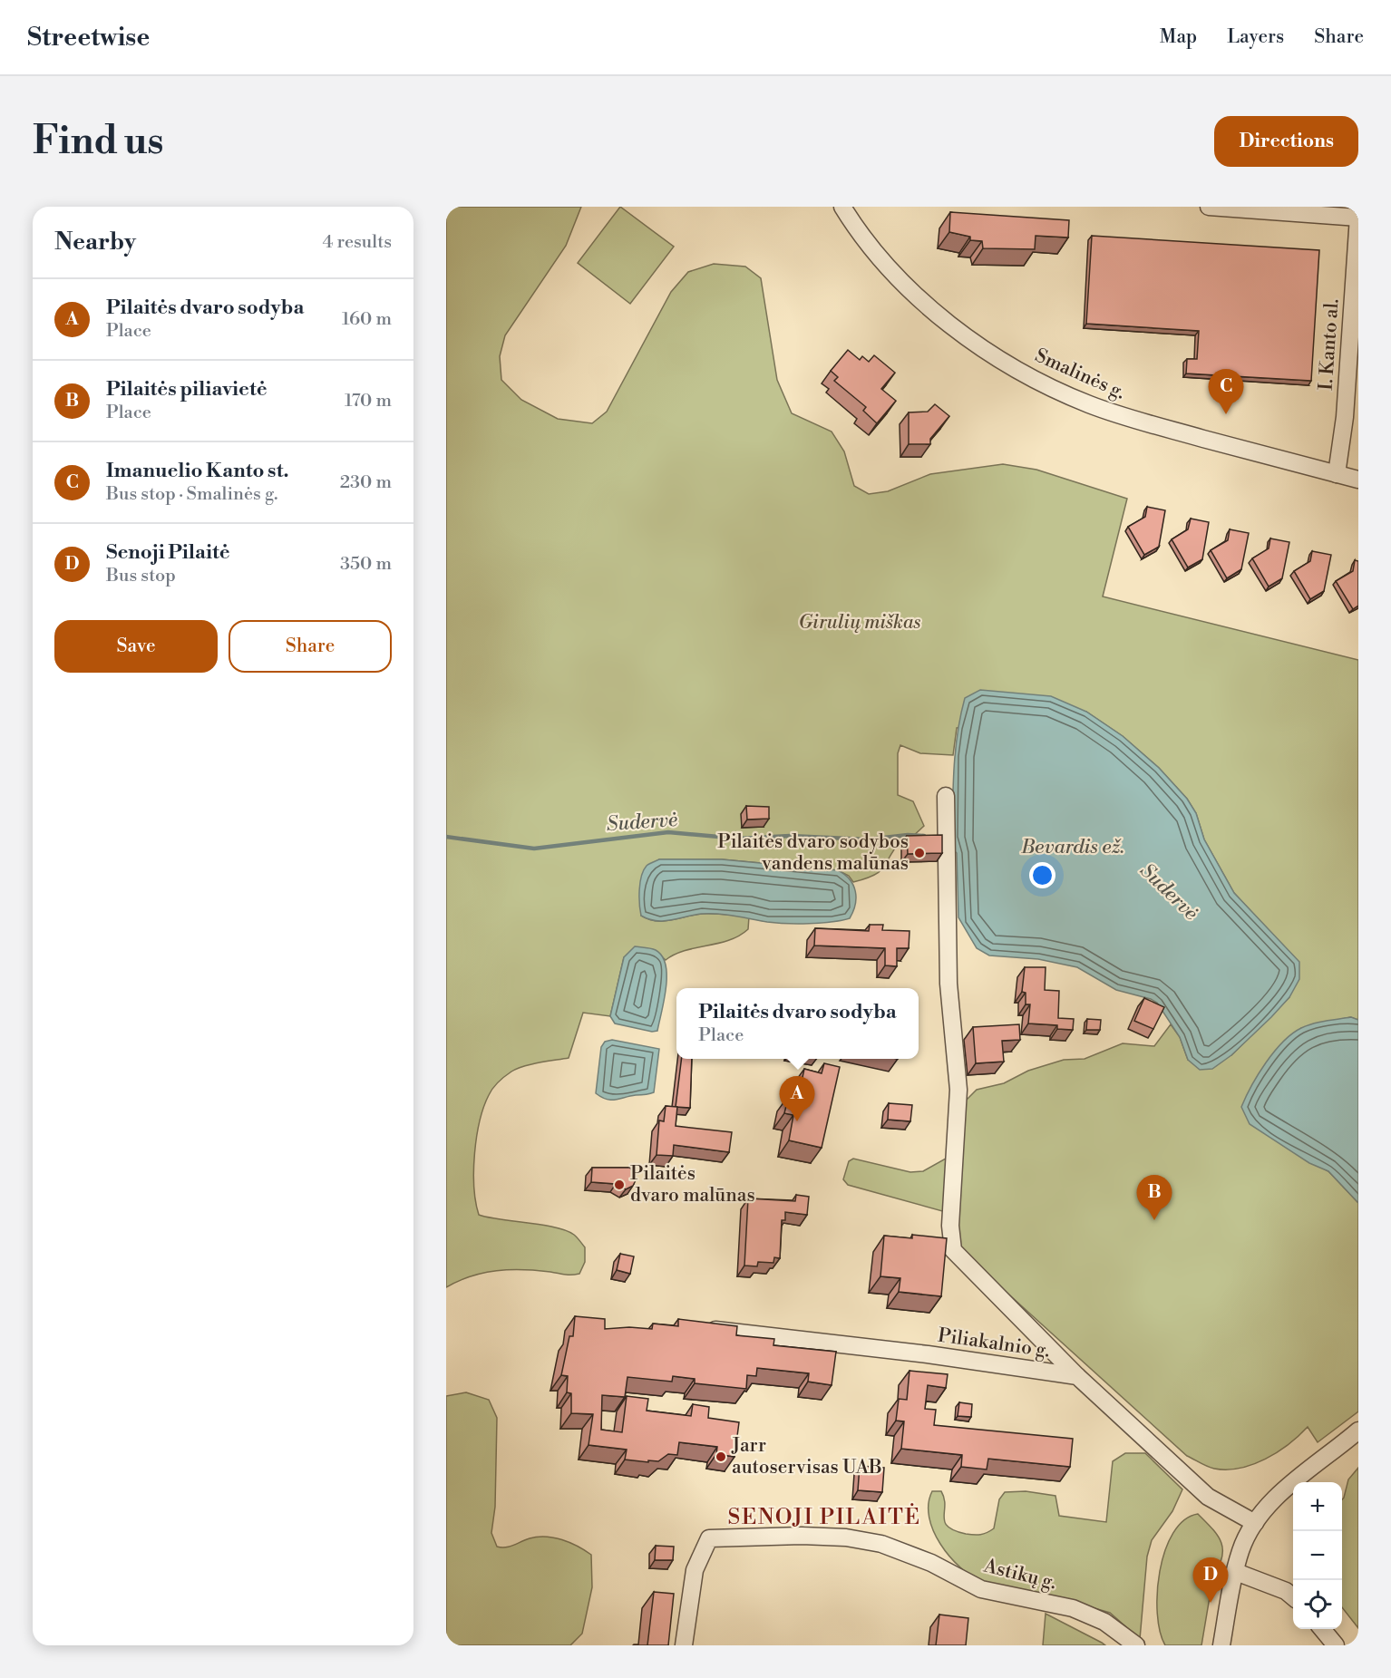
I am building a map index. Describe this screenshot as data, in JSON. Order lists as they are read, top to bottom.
{
  "streets": {
    "street": [
      "I. Kanto al.",
      "Smalinės g.",
      "Piliakalnio g.",
      "Astikų g."
    ]
  },
  "crossings": [
    ["I. Kanto al.", "Smalinės g."]
  ],
  "districts": ["SENOJI PILAITĖ"],
  "water": ["Sudervė", "Bevardis ež."],
  "parks": ["Girulių miškas"],
  "places": ["Pilaitės dvaro sodybos vandens malūnas", "Pilaitės dvaro malūnas", "Jarr autoservisas UAB"],
  "page": {
    "header": "Streetwise",
    "nav": ["Map", "Layers", "Share"],
    "buttons": [
      "Directions",
      ["Save", "Share"]
    ],
    "title": "Find us",
    "heading": ["Nearby", "4 results"],
    "list": [
      {
        "mark": "A",
        "name": "Pilaitės dvaro sodyba",
        "note": "Place",
        "value": "160 m"
      },
      {
        "mark": "B",
        "name": "Pilaitės piliavietė",
        "note": "Place",
        "value": "170 m"
      },
      {
        "mark": "C",
        "name": "Imanuelio Kanto st.",
        "note": "Bus stop · Smalinės g.",
        "value": "230 m"
      },
      {
        "mark": "D",
        "name": "Senoji Pilaitė",
        "note": "Bus stop",
        "value": "350 m"
      }
    ],
    "pins": [
      "C",
      "A",
      "B",
      "D"
    ],
    "popup": ["Pilaitės dvaro sodyba", "Place"],
    "map_buttons": ["+", "−"]
  }
}
